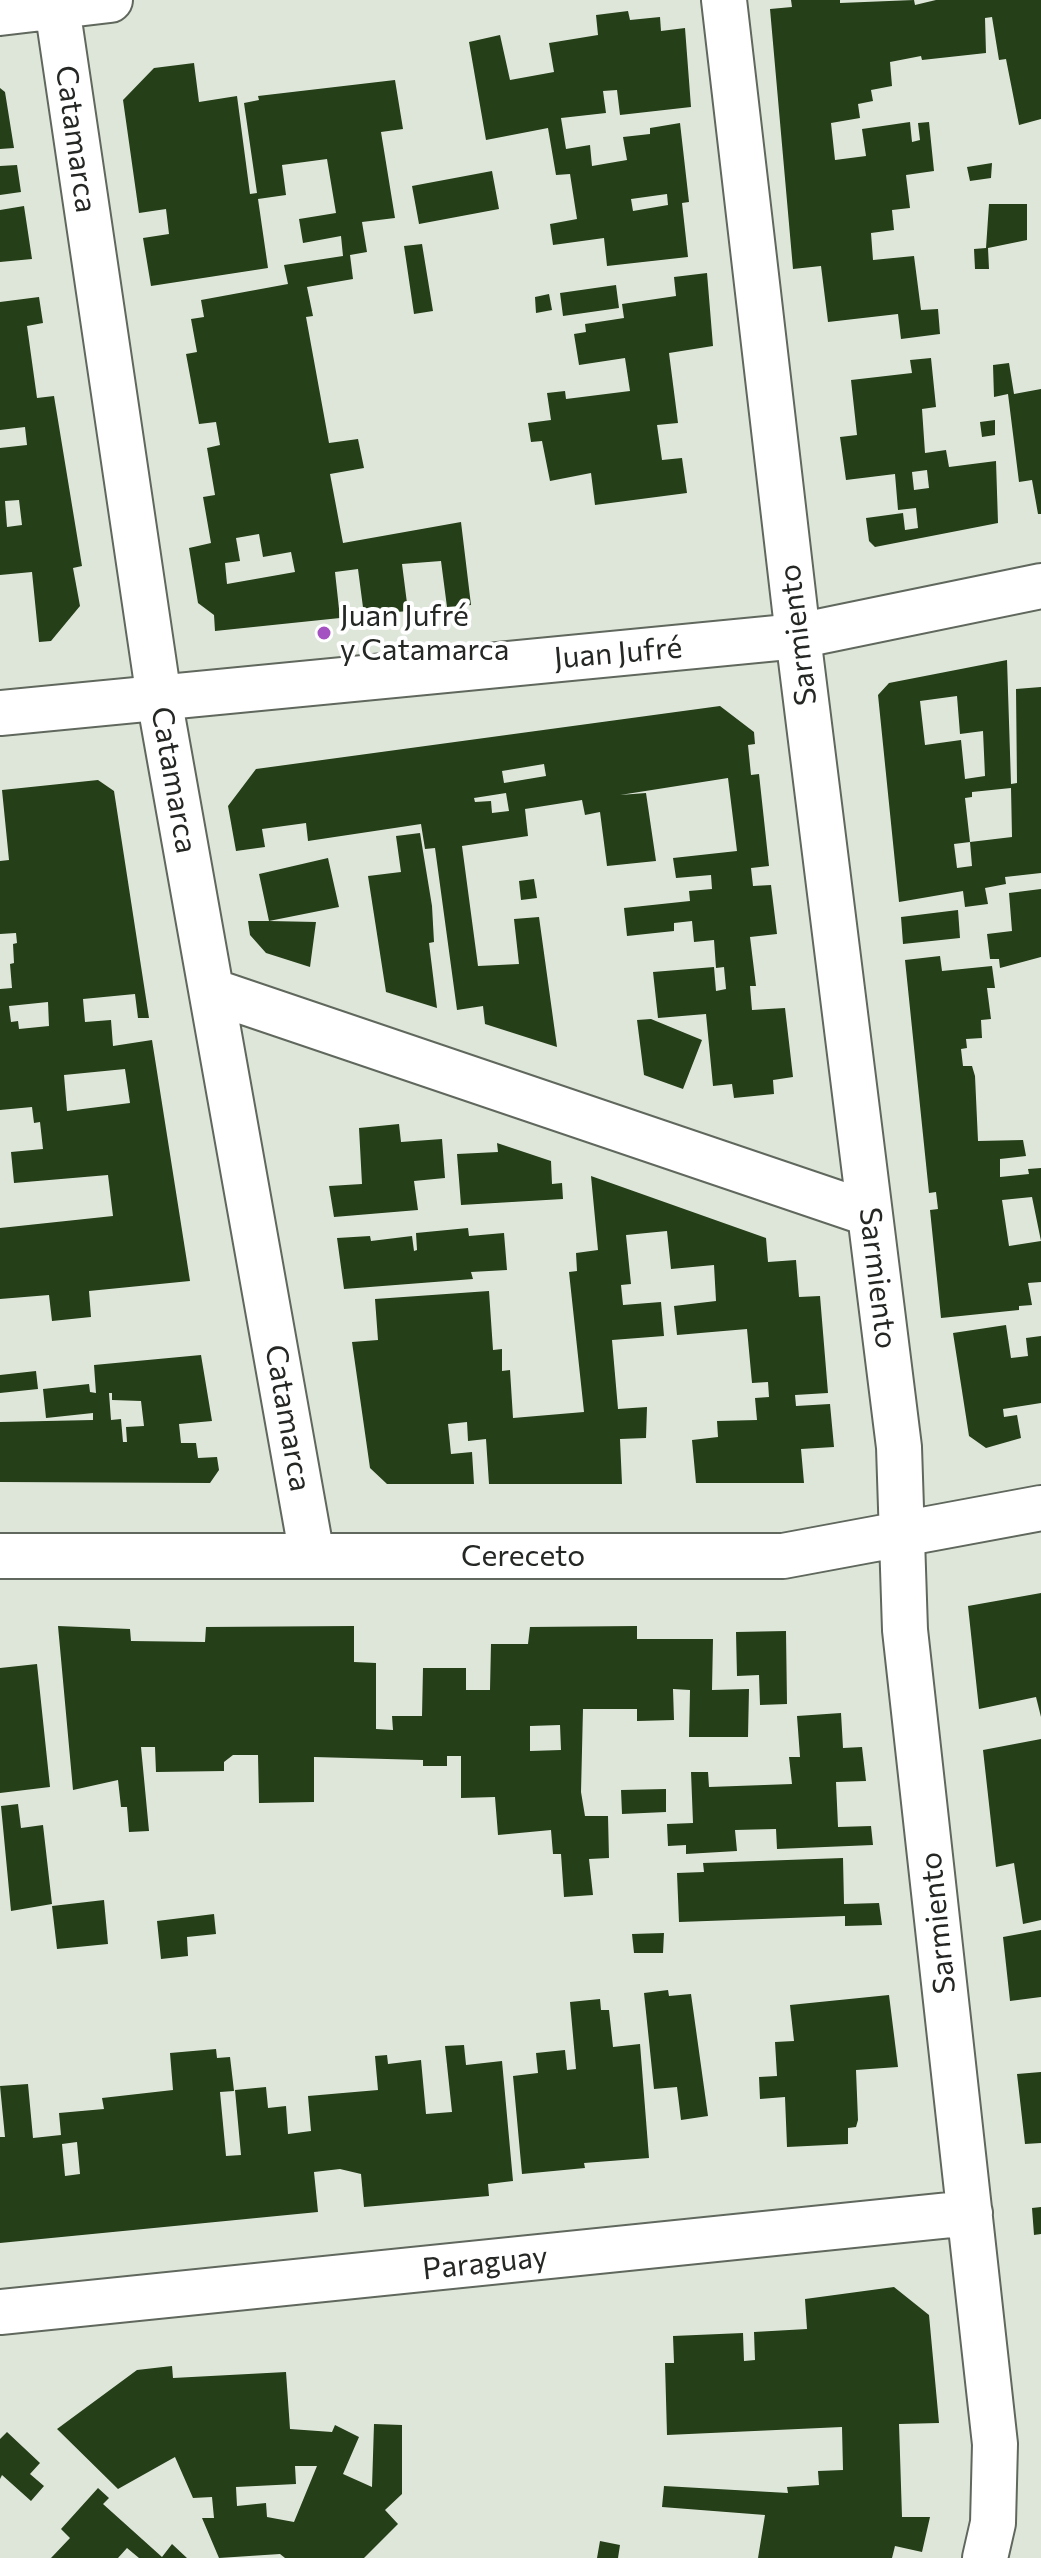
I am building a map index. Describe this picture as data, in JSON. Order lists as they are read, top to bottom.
{
  "streets": {
    "street": [
      "Catamarca",
      "Sarmiento",
      "Juan Jufré",
      "Cereceto",
      "Paraguay"
    ]
  },
  "crossings": [
    ["Catamarca", "Juan Jufré"],
    ["Catamarca", "Cereceto"],
    ["Sarmiento", "Juan Jufré"],
    ["Sarmiento", "Cereceto"],
    ["Sarmiento", "Paraguay"]
  ],
  "places": ["Juan Jufré y Catamarca"]
}
